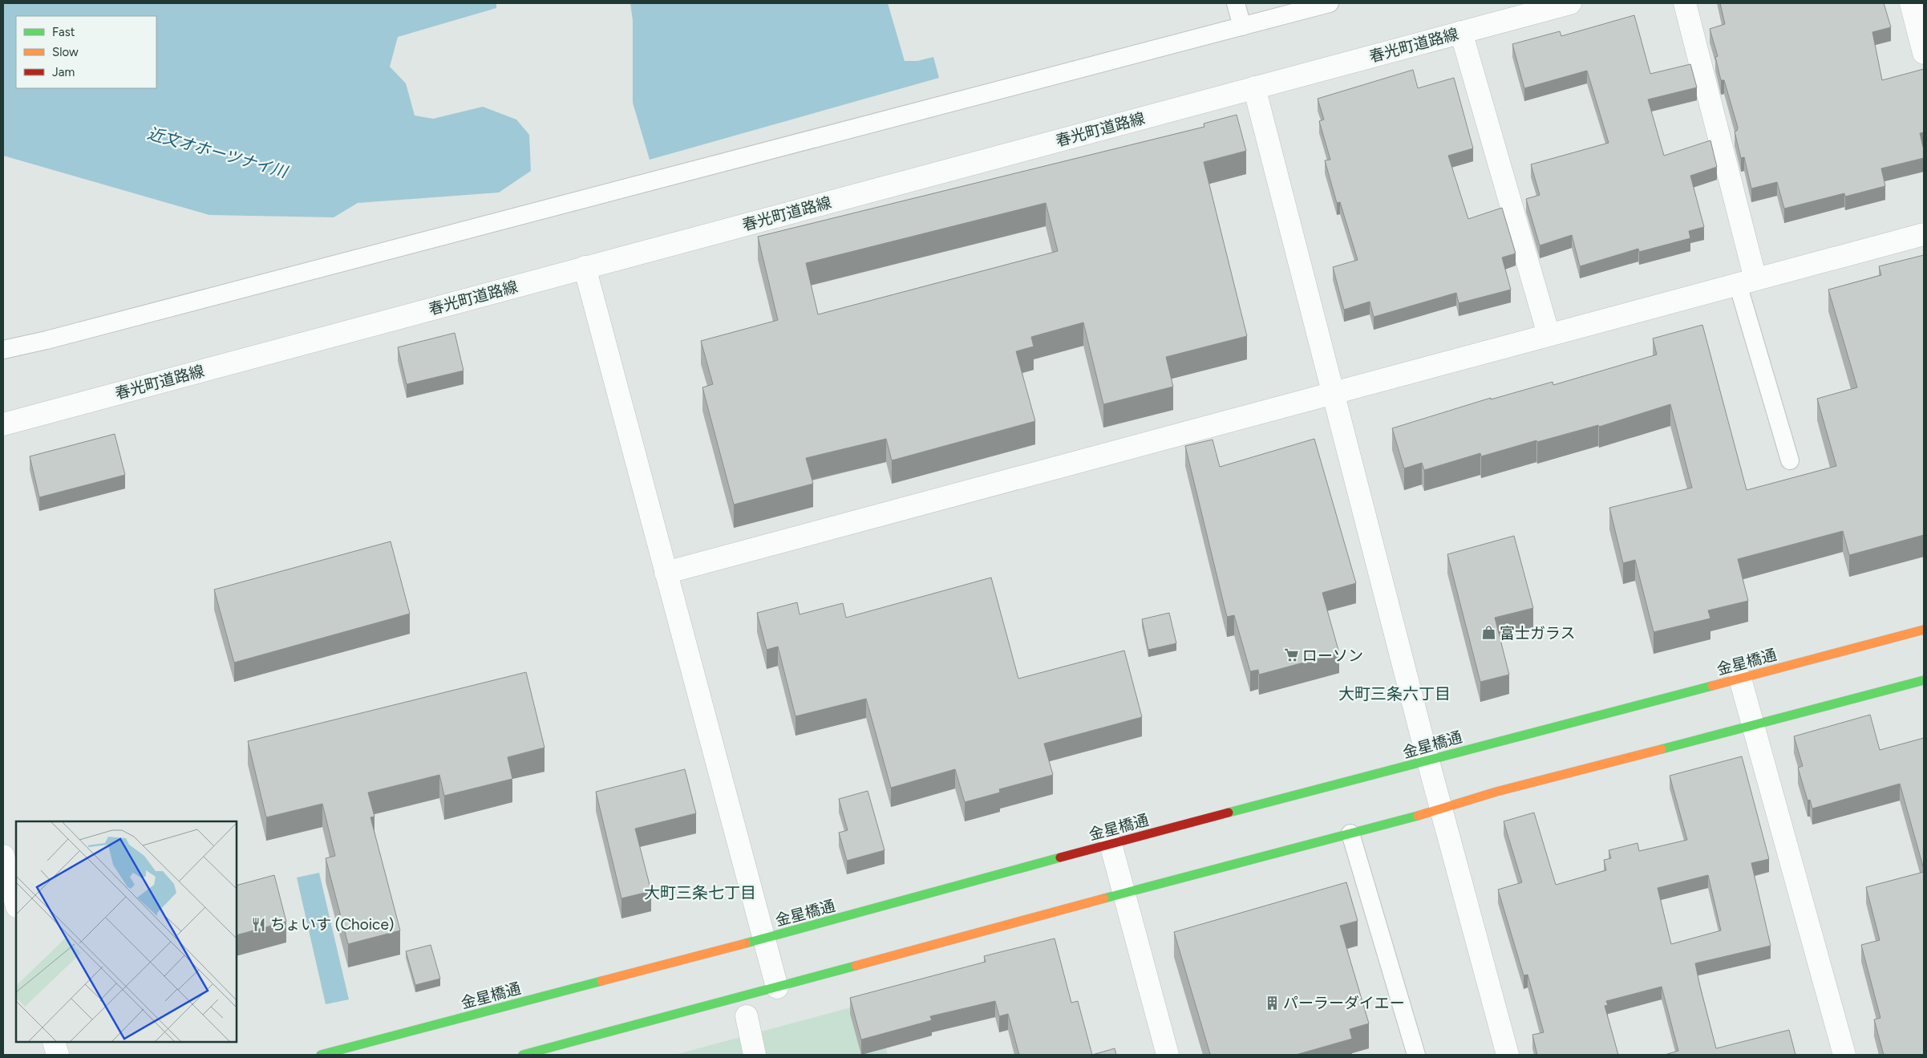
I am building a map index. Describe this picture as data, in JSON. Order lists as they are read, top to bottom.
{
  "streets": {
    "main road": ["金星橋通"],
    "street": ["春光町道路線"]
  },
  "districts": ["大町三条六丁目", "大町三条七丁目"],
  "water": ["近文オホーツナイ川"],
  "places": {
    "shop": ["富士ガラス"],
    "supermarket": ["ローソン"],
    "restaurant": ["ちょいす (Choice)"],
    "building": ["パーラーダイエー"]
  },
  "legend": ["Fast", "Slow", "Jam"]
}
